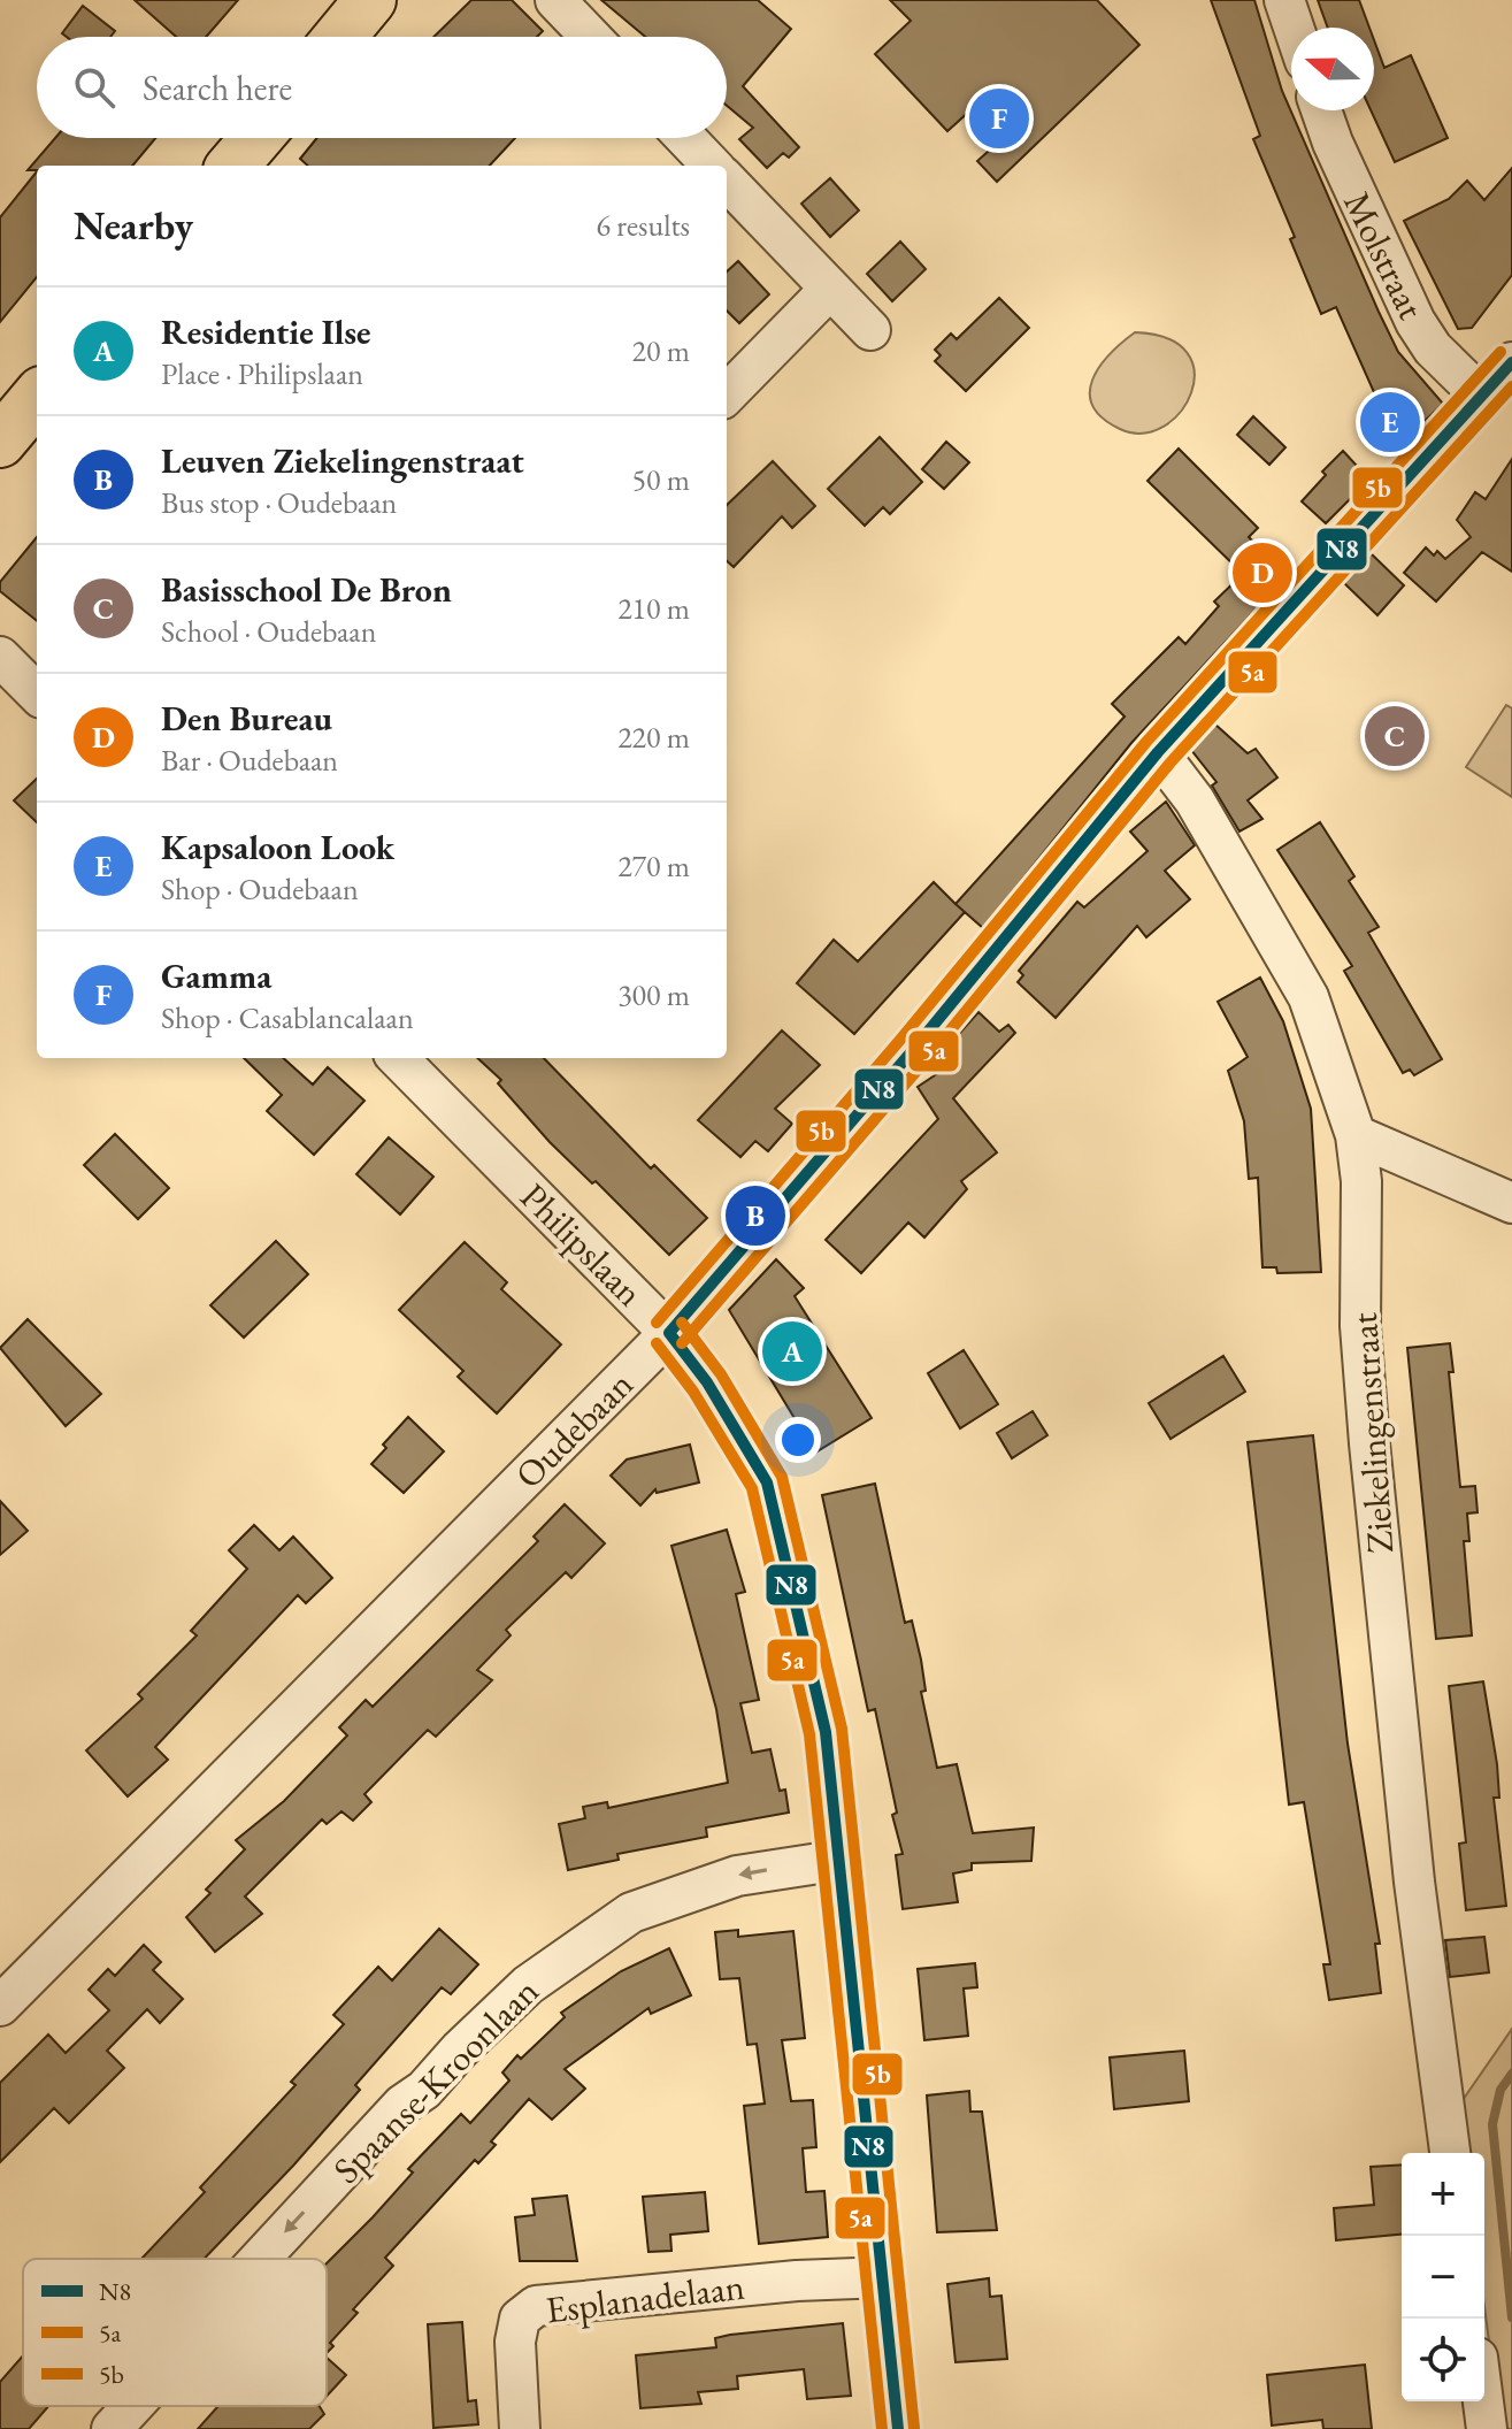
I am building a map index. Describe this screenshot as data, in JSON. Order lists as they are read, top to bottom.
{
  "streets": {
    "street": [
      "Molstraat",
      "Philipslaan",
      "Oudebaan",
      "Ziekelingenstraat",
      "Spaanse-Kroonlaan",
      "Esplanadelaan"
    ]
  },
  "crossings": [
    ["Molstraat", "Oudebaan"],
    ["Philipslaan", "Oudebaan"],
    ["Philipslaan", "Spaanse-Kroonlaan"],
    ["Philipslaan", "Esplanadelaan"],
    ["Oudebaan", "Ziekelingenstraat"]
  ],
  "one_way": ["Spaanse-Kroonlaan"],
  "lines": ["transit line 5b", "transit line N8", "transit line 5a"],
  "legend": ["N8", "5a", "5b"],
  "north": "left",
  "page": {
    "search": "Search here",
    "pins": [
      "F",
      "E",
      "D",
      "C",
      "B",
      "A"
    ],
    "heading": ["Nearby", "6 results"],
    "list": [
      {
        "mark": "A",
        "name": "Residentie Ilse",
        "note": "Place · Philipslaan",
        "value": "20 m"
      },
      {
        "mark": "B",
        "name": "Leuven Ziekelingenstraat",
        "note": "Bus stop · Oudebaan",
        "value": "50 m"
      },
      {
        "mark": "C",
        "name": "Basisschool De Bron",
        "note": "School · Oudebaan",
        "value": "210 m"
      },
      {
        "mark": "D",
        "name": "Den Bureau",
        "note": "Bar · Oudebaan",
        "value": "220 m"
      },
      {
        "mark": "E",
        "name": "Kapsaloon Look",
        "note": "Shop · Oudebaan",
        "value": "270 m"
      },
      {
        "mark": "F",
        "name": "Gamma",
        "note": "Shop · Casablancalaan",
        "value": "300 m"
      }
    ],
    "map_buttons": ["+", "−"]
  }
}
